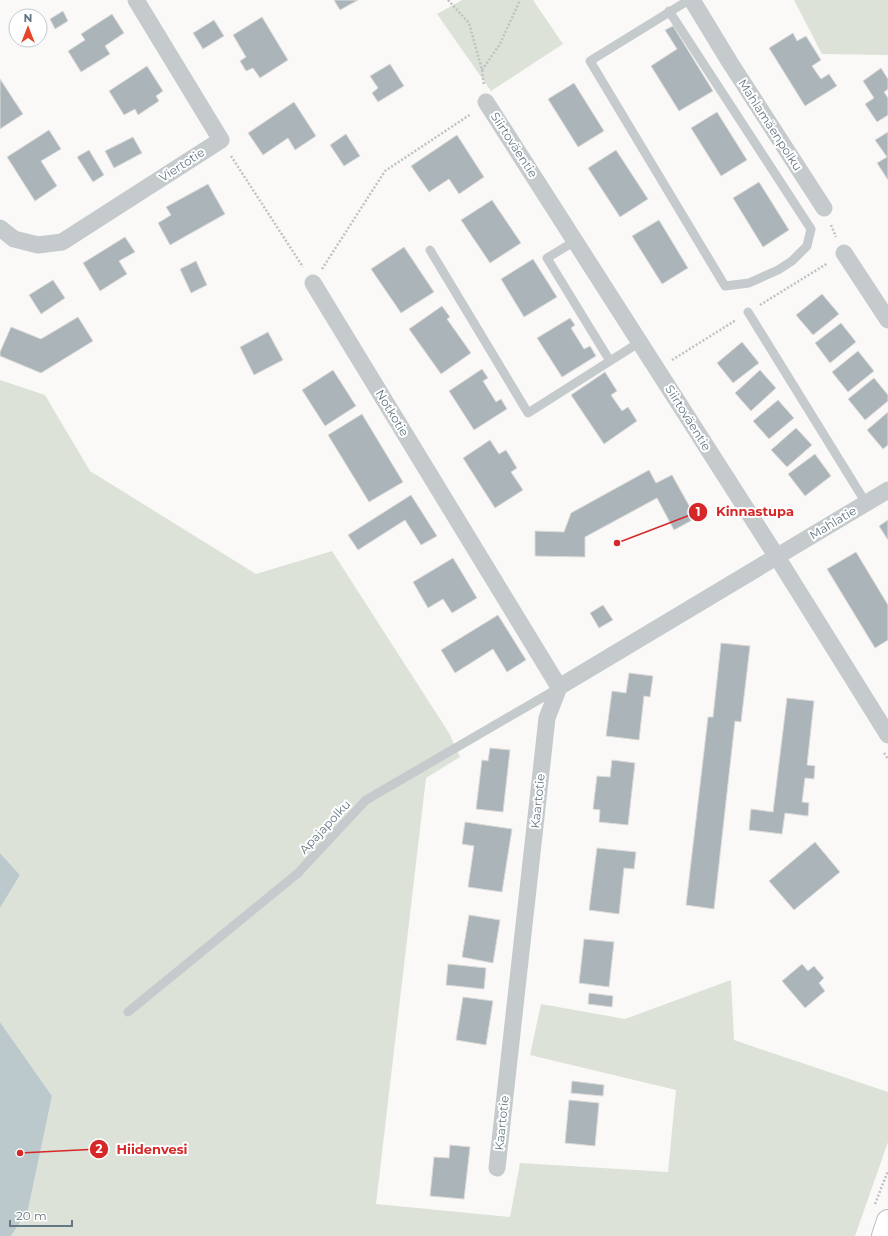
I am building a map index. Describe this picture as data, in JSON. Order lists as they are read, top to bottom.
{
  "streets": {
    "street": [
      "Mahlamäenpolku",
      "Siirtoväentie",
      "Viertotie",
      "Notkotie",
      "Mahlatie",
      "Kaartotie"
    ],
    "lane": ["Apajapolku"]
  },
  "crossings": [
    ["Siirtoväentie", "Mahlatie"],
    ["Notkotie", "Kaartotie"],
    ["Notkotie", "Apajapolku"],
    ["Kaartotie", "Apajapolku"]
  ],
  "places": ["Kinnastupa", "Hiidenvesi"],
  "scale_bar": "20 m",
  "north": "top"
}
